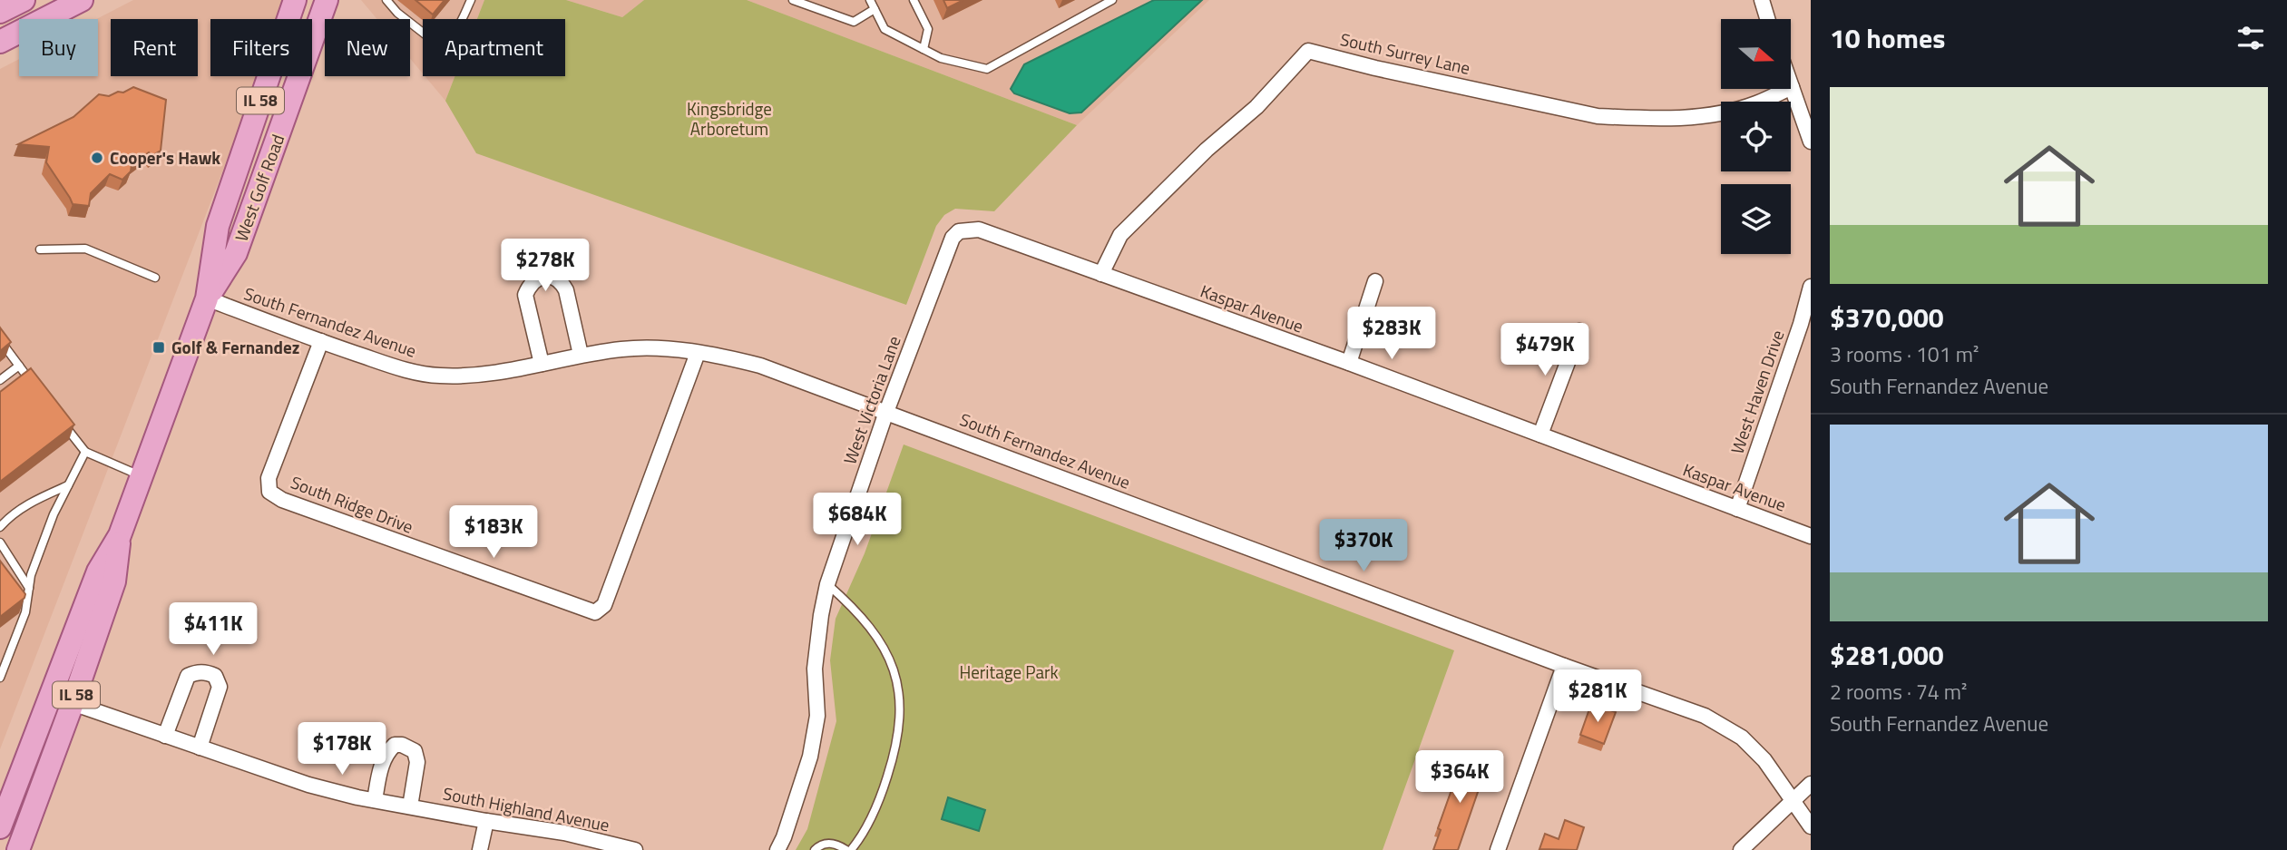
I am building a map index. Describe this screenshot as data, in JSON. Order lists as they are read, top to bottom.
{
  "streets": {
    "main road": ["IL 58", "West Golf Road"],
    "street": [
      "South Surrey Lane",
      "Kaspar Avenue",
      "South Fernandez Avenue",
      "West Haven Drive",
      "West Victoria Lane",
      "South Ridge Drive",
      "South Highland Avenue"
    ]
  },
  "crossings": [
    ["South Surrey Lane", "Kaspar Avenue"],
    ["West Golf Road", "South Fernandez Avenue"],
    ["West Golf Road", "South Highland Avenue"],
    ["Kaspar Avenue", "West Haven Drive"],
    ["Kaspar Avenue", "West Victoria Lane"],
    ["South Fernandez Avenue", "West Victoria Lane"],
    ["South Fernandez Avenue", "South Ridge Drive"]
  ],
  "parks": ["Kingsbridge Arboretum", "Heritage Park"],
  "places": {
    "other": ["Cooper's Hawk"],
    "transit": ["Golf & Fernandez"]
  },
  "north": "right",
  "page": {
    "heading": "10 homes",
    "chip": [
      "Buy",
      "Rent",
      "Filters",
      "New",
      "Apartment"
    ],
    "list": [
      {
        "name": "$370,000",
        "note": "3 rooms · 101 m² · South Fernandez Avenue"
      },
      {
        "name": "$281,000",
        "note": "2 rooms · 74 m² · South Fernandez Avenue"
      }
    ],
    "price": [
      "$278K",
      "$283K",
      "$479K",
      "$684K",
      "$183K",
      "$370K",
      "$411K",
      "$281K",
      "$178K",
      "$364K"
    ]
  }
}
